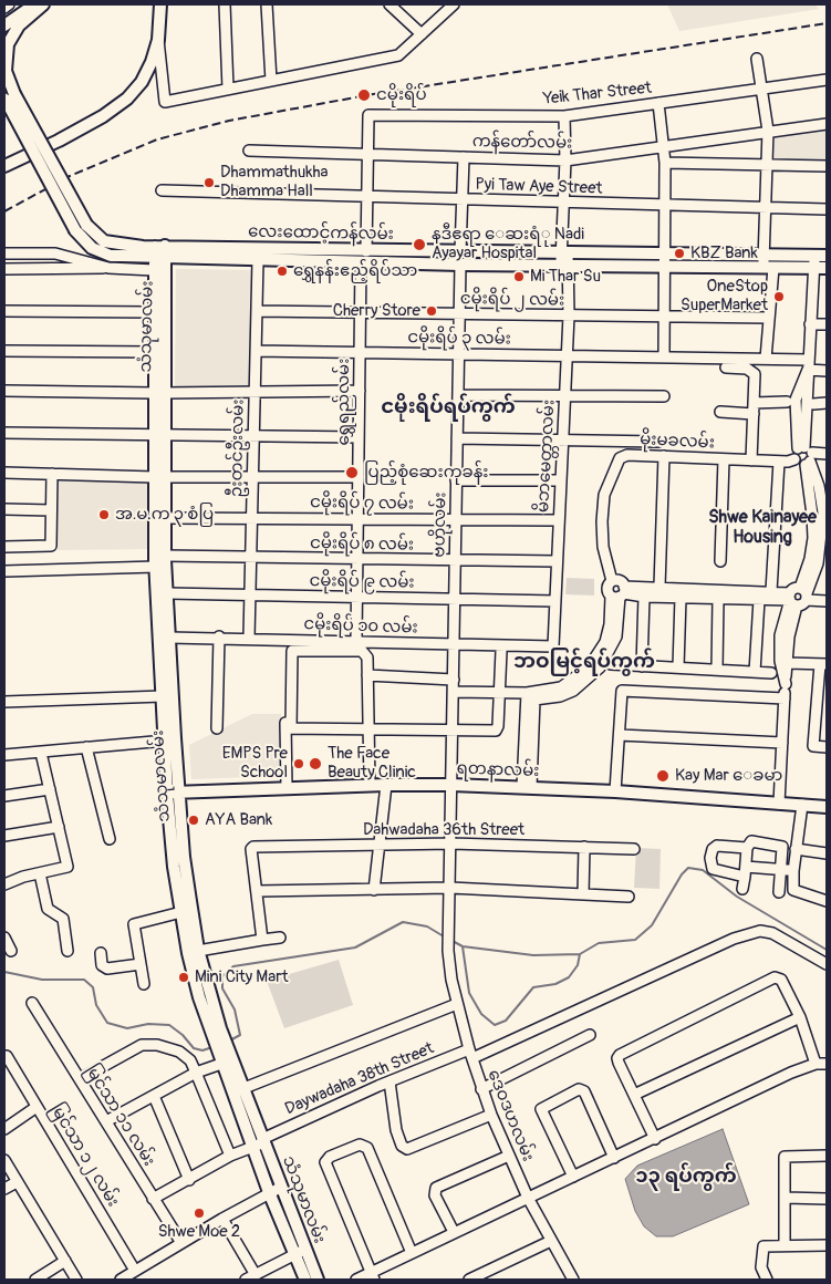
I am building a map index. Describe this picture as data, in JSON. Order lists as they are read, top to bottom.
{
  "streets": {
    "main road": ["လေးထောင့်ကန်လမ်း", "သံသုမာလမ်း", "ရတနာလမ်း"],
    "street": [
      "Yeik Thar Street",
      "ကန်တော်လမ်း",
      "Pyi Taw Aye Street",
      "ငမိုးရိပ် ၂ လမ်း",
      "ငမိုးရိပ် ၃ လမ်း",
      "ရွှေရည်လမ်း",
      "မိုးမခလမ်း",
      "ဦးတင်ဦးလမ်း",
      "မိဘမေတ္တာလမ်း",
      "ငမိုးရိပ် ၇ လမ်း",
      "ဗဟိုလမ်း",
      "ငမိုးရိပ် ၈ လမ်း",
      "ငမိုးရိပ် ၉ လမ်း",
      "ငမိုးရိပ် ၁၀ လမ်း",
      "Dahwadaha 36th Street",
      "Daywadaha 38th Street",
      "မြင်သာ ၁၁ လမ်း",
      "ဒေဝဒဟလမ်း",
      "မြင်သာ ၁၂ လမ်း"
    ]
  },
  "crossings": [
    ["Yeik Thar Street", "ကန်တော်လမ်း"],
    ["Yeik Thar Street", "မိဘမေတ္တာလမ်း"],
    ["ကန်တော်လမ်း", "မိဘမေတ္တာလမ်း"],
    ["Pyi Taw Aye Street", "မိဘမေတ္တာလမ်း"],
    ["လေးထောင့်ကန်လမ်း", "သံသုမာလမ်း"],
    ["လေးထောင့်ကန်လမ်း", "ရွှေရည်လမ်း"],
    ["လေးထောင့်ကန်လမ်း", "ဦးတင်ဦးလမ်း"],
    ["လေးထောင့်ကန်လမ်း", "မိဘမေတ္တာလမ်း"],
    ["လေးထောင့်ကန်လမ်း", "ဗဟိုလမ်း"],
    ["ငမိုးရိပ် ၂ လမ်း", "ရွှေရည်လမ်း"],
    ["ငမိုးရိပ် ၂ လမ်း", "ဦးတင်ဦးလမ်း"],
    ["ငမိုးရိပ် ၂ လမ်း", "မိဘမေတ္တာလမ်း"],
    ["ငမိုးရိပ် ၂ လမ်း", "ဗဟိုလမ်း"],
    ["သံသုမာလမ်း", "ငမိုးရိပ် ၇ လမ်း"],
    ["သံသုမာလမ်း", "ငမိုးရိပ် ၈ လမ်း"],
    ["သံသုမာလမ်း", "ငမိုးရိပ် ၉ လမ်း"],
    ["သံသုမာလမ်း", "ငမိုးရိပ် ၁၀ လမ်း"],
    ["သံသုမာလမ်း", "ရတနာလမ်း"],
    ["သံသုမာလမ်း", "Daywadaha 38th Street"],
    ["ငမိုးရိပ် ၃ လမ်း", "ရွှေရည်လမ်း"],
    ["ငမိုးရိပ် ၃ လမ်း", "ဦးတင်ဦးလမ်း"],
    ["ငမိုးရိပ် ၃ လမ်း", "မိဘမေတ္တာလမ်း"],
    ["ငမိုးရိပ် ၃ လမ်း", "ဗဟိုလမ်း"],
    ["ရွှေရည်လမ်း", "ငမိုးရိပ် ၇ လမ်း"],
    ["ရွှေရည်လမ်း", "ငမိုးရိပ် ၈ လမ်း"],
    ["ရွှေရည်လမ်း", "ငမိုးရိပ် ၉ လမ်း"],
    ["ရွှေရည်လမ်း", "ငမိုးရိပ် ၁၀ လမ်း"],
    ["ဦးတင်ဦးလမ်း", "ငမိုးရိပ် ၇ လမ်း"],
    ["ဦးတင်ဦးလမ်း", "ငမိုးရိပ် ၈ လမ်း"],
    ["ဦးတင်ဦးလမ်း", "ငမိုးရိပ် ၉ လမ်း"],
    ["ဦးတင်ဦးလမ်း", "ငမိုးရိပ် ၁၀ လမ်း"],
    ["မိဘမေတ္တာလမ်း", "ငမိုးရိပ် ၇ လမ်း"],
    ["မိဘမေတ္တာလမ်း", "ငမိုးရိပ် ၈ လမ်း"],
    ["မိဘမေတ္တာလမ်း", "ငမိုးရိပ် ၉ လမ်း"],
    ["မိဘမေတ္တာလမ်း", "ငမိုးရိပ် ၁၀ လမ်း"],
    ["ငမိုးရိပ် ၇ လမ်း", "ဗဟိုလမ်း"],
    ["ဗဟိုလမ်း", "ငမိုးရိပ် ၈ လမ်း"],
    ["ဗဟိုလမ်း", "ငမိုးရိပ် ၉ လမ်း"],
    ["ဗဟိုလမ်း", "ငမိုးရိပ် ၁၀ လမ်း"],
    ["ဗဟိုလမ်း", "ရတနာလမ်း"],
    ["ဗဟိုလမ်း", "Dahwadaha 36th Street"],
    ["ဗဟိုလမ်း", "ဒေဝဒဟလမ်း"],
    ["Daywadaha 38th Street", "မြင်သာ ၁၁ လမ်း"],
    ["Daywadaha 38th Street", "ဒေဝဒဟလမ်း"]
  ],
  "districts": [
    "ငမိုးရိပ်ရပ်ကွက်",
    "Shwe Kainayee Housing",
    "ဘဝမြင့်ရပ်ကွက်",
    "၁၃ ရပ်ကွက်"
  ],
  "places": [
    "ငမိုးရိပ်",
    "Dhammathukha Dhamma Hall",
    "နဒီဧရာ ေဆးရံု Nadi Ayayar Hospital",
    "KBZ Bank",
    "ရွှေနန်းဧည့်ရိပ်သာ",
    "Mi Thar Su",
    "OneStop SuperMarket",
    "Cherry Store",
    "ပြည့်စုံဆေးကုခန်း",
    "အ.မ.က ၃ စံပြ",
    "EMPS Pre School",
    "The Face Beauty Clinic",
    "Kay Mar ေခမာ",
    "AYA Bank",
    "Mini City Mart",
    "Shwe Moe 2"
  ]
}
